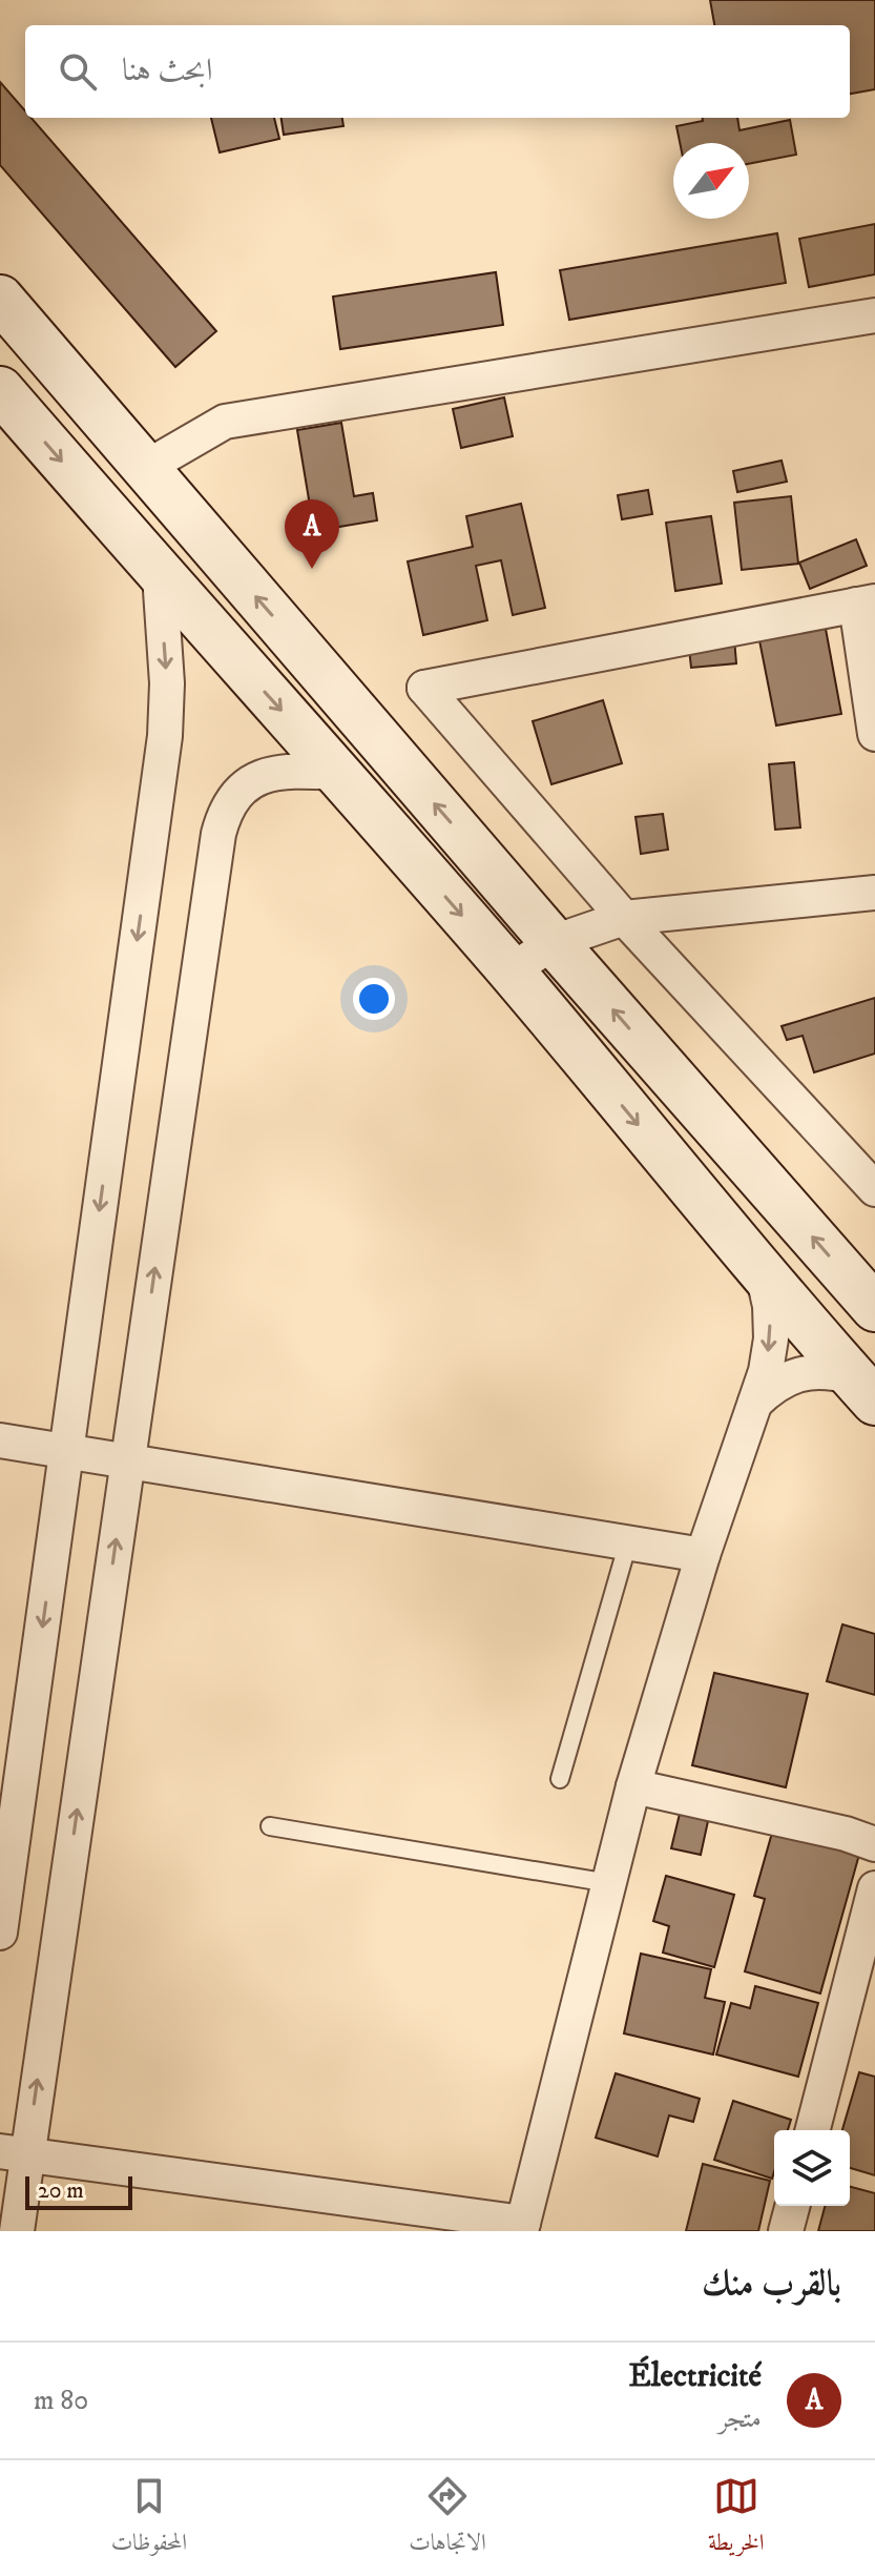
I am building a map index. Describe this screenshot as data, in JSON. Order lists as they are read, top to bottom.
{
  "scale_bar": "20 m",
  "north": "top right",
  "page": {
    "search": "ابحث هنا",
    "pins": "A",
    "scale": "20 m",
    "heading": "بالقرب منك",
    "list": [
      {
        "mark": "A",
        "name": "Électricité",
        "note": "متجر",
        "value": "80 m"
      }
    ],
    "nav": ["الخريطة", "الاتجاهات", "المحفوظات"]
  }
}
